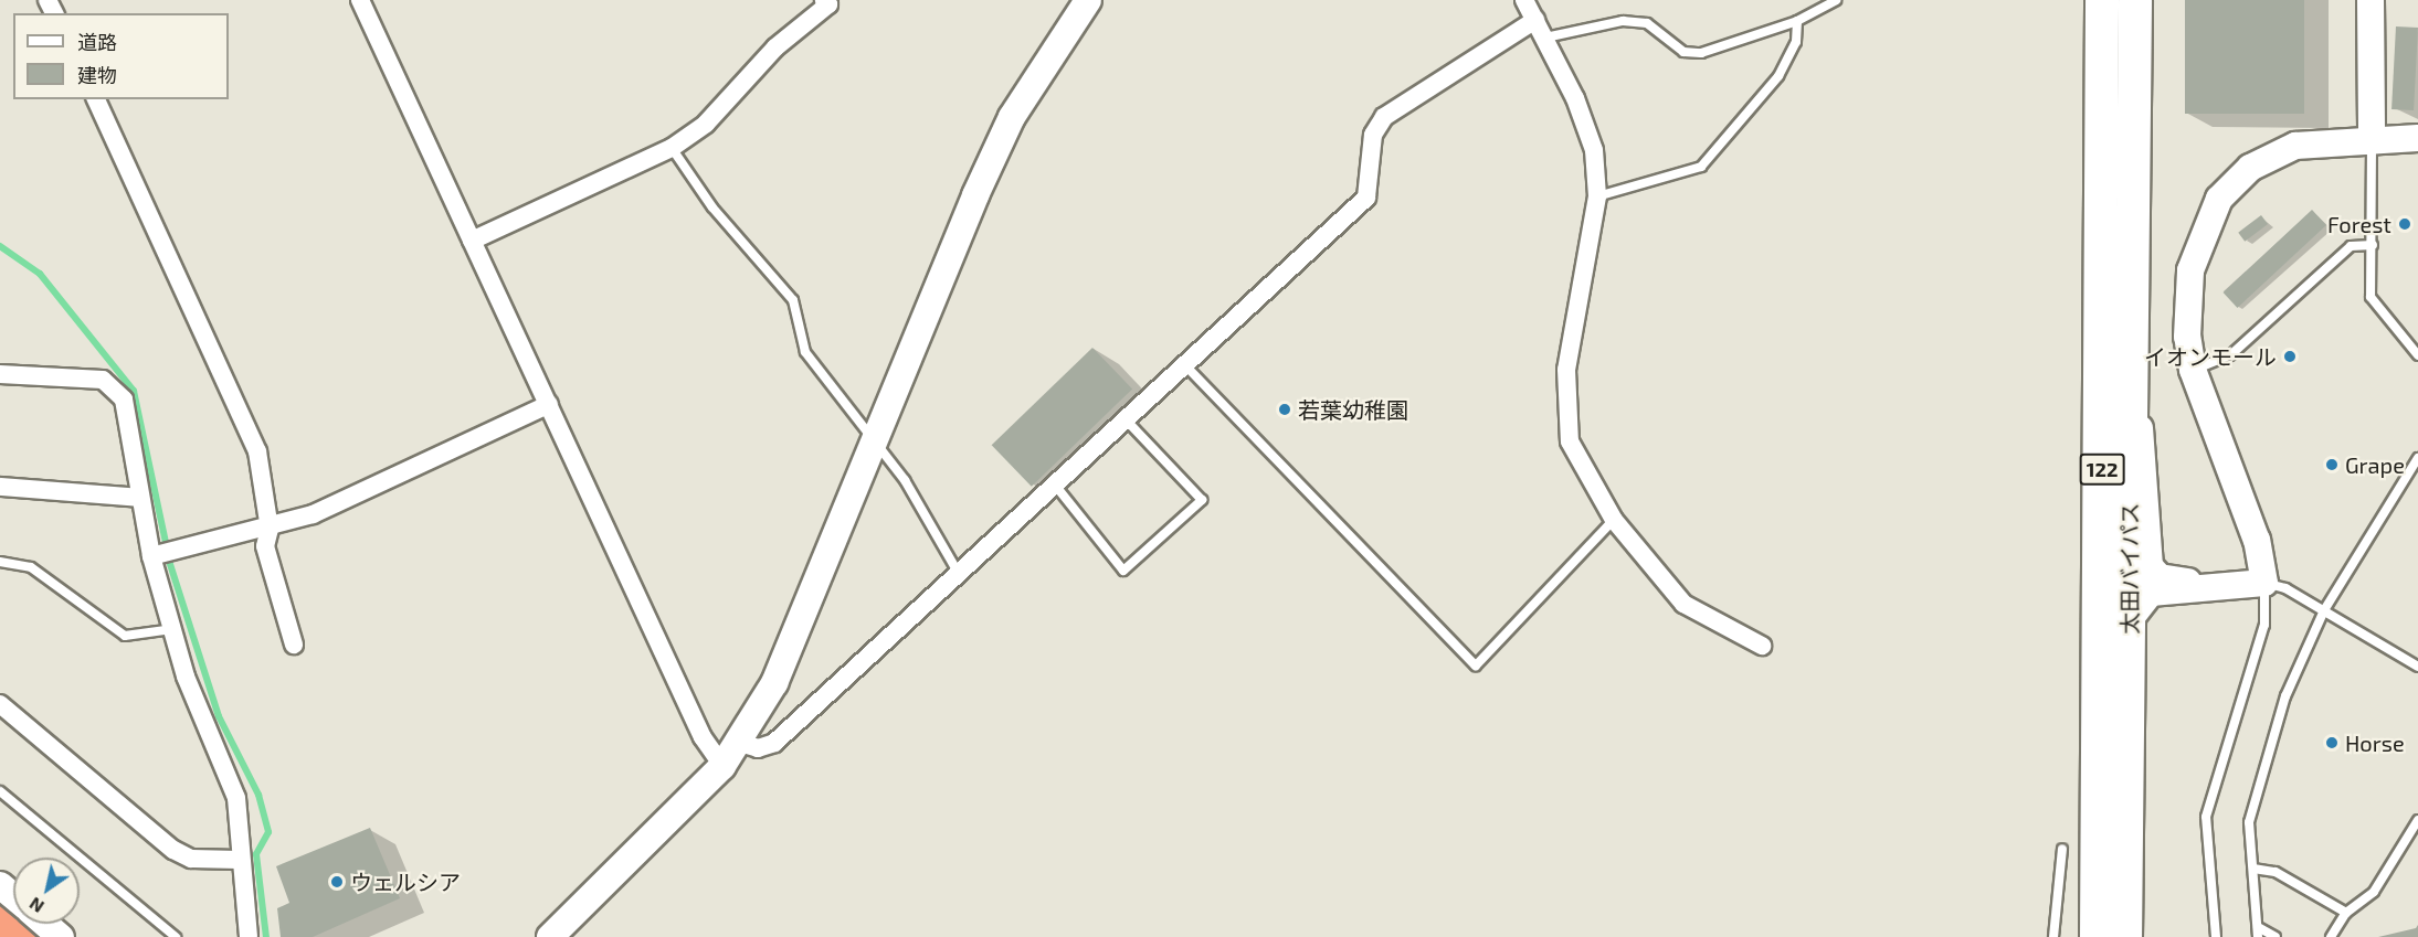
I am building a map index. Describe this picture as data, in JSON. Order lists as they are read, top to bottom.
{
  "streets": {
    "highway": ["122", "太田バイパス"]
  },
  "places": [
    "Forest",
    "イオンモール",
    "若葉幼稚園",
    "Grape",
    "Horse",
    "ウェルシア"
  ],
  "legend": ["道路", "建物"],
  "north": "bottom left"
}
